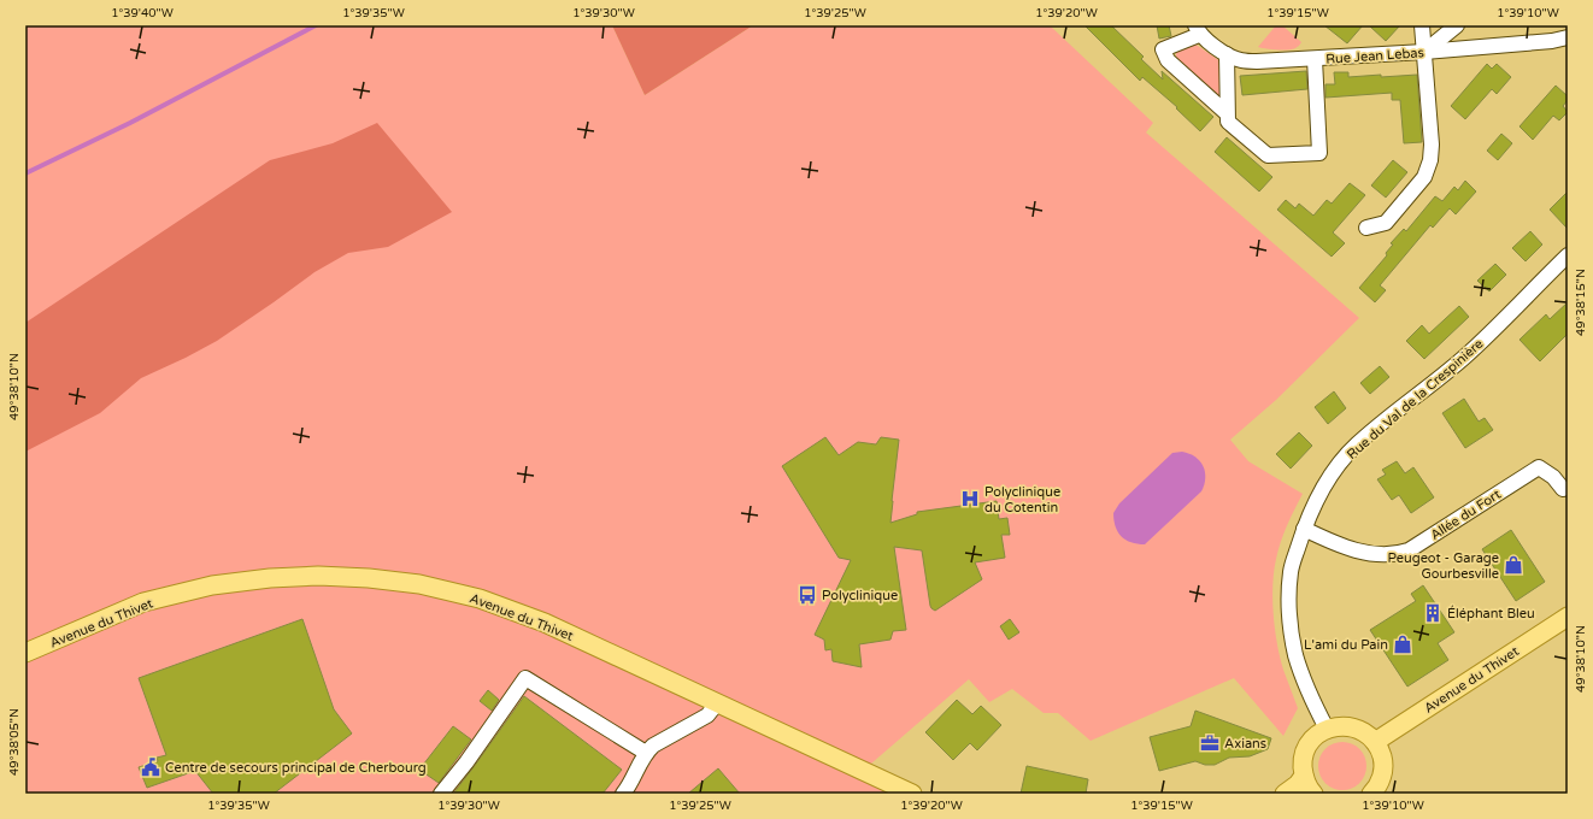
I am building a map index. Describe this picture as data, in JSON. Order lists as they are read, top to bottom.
{
  "streets": {
    "main road": ["Avenue du Thivet"],
    "street": ["Rue Jean Lebas", "Rue du Val de la Crespinière", "Allée du Fort"]
  },
  "crossings": [
    ["Rue du Val de la Crespinière", "Allée du Fort"]
  ],
  "places": {
    "hospital": ["Polyclinique du Cotentin"],
    "shop": ["Peugeot - Garage Gourbesville", "L'ami du Pain"],
    "bus stop": ["Polyclinique"],
    "building": ["Éléphant Bleu"],
    "office": ["Axians"],
    "public building": ["Centre de secours principal de Cherbourg"]
  },
  "coordinates": [
    "1°39'40\"W",
    "1°39'35\"W",
    "1°39'30\"W",
    "1°39'25\"W",
    "1°39'20\"W",
    "1°39'15\"W",
    "1°39'10\"W",
    "49°38'15\"N",
    "49°38'10\"N",
    "49°38'05\"N"
  ]
}
